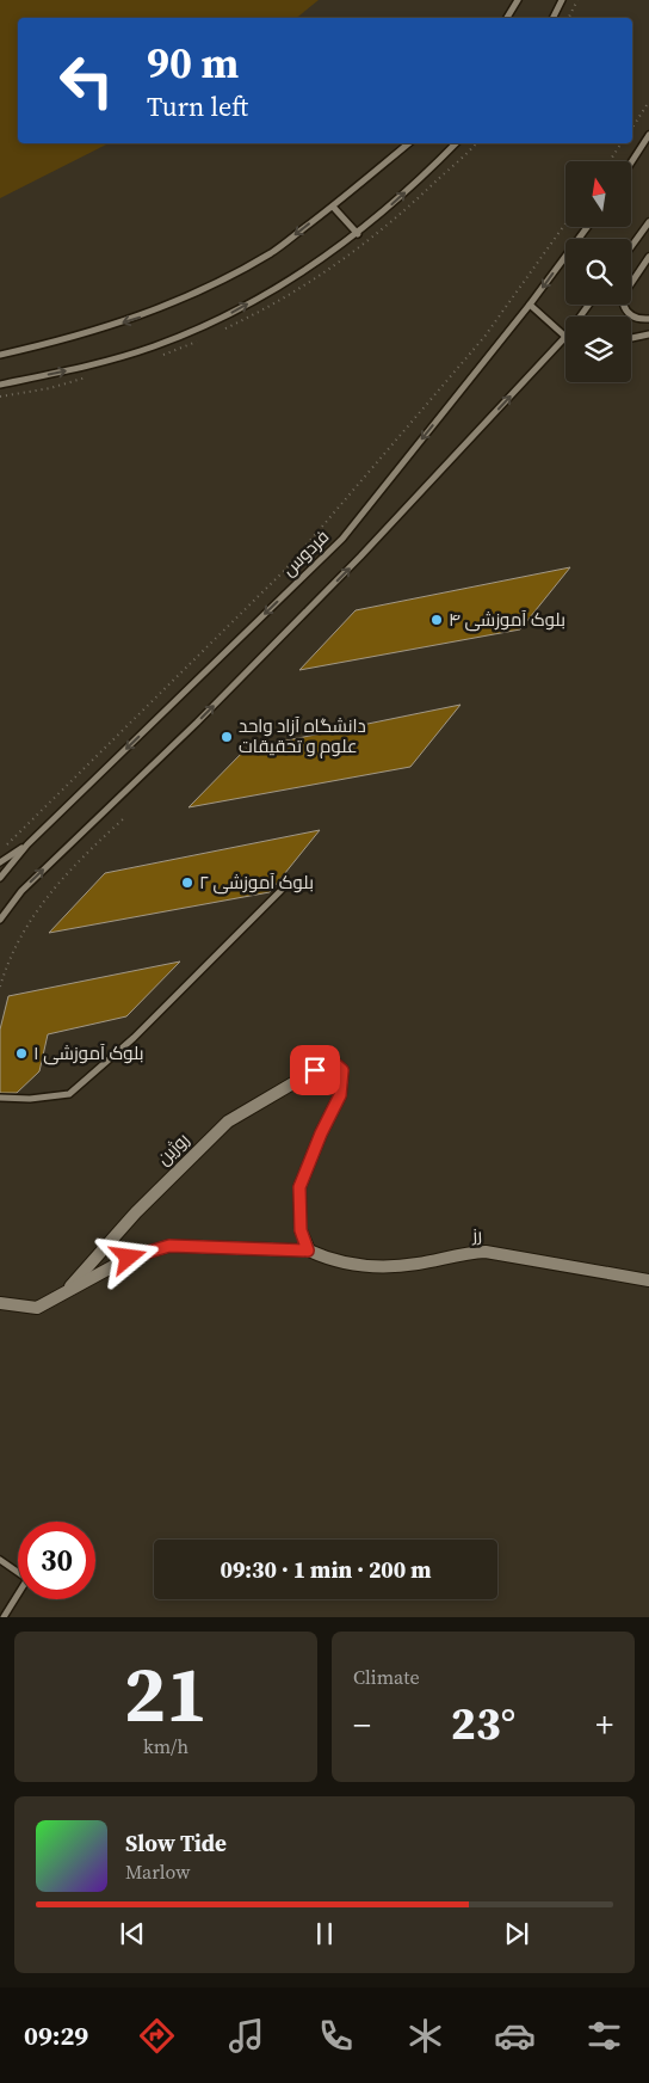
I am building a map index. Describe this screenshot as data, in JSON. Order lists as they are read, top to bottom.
{
  "streets": {
    "street": ["روژین", "رز"],
    "lane": ["فردوس"]
  },
  "crossings": [
    ["روژین", "رز"]
  ],
  "places": [
    "بلوک آموزشی ۴",
    "دانشگاه آزاد واحد علوم و تحقیقات",
    "بلوک آموزشی ۲",
    "بلوک آموزشی ۱"
  ],
  "north": "top",
  "page": {
    "turn": ["90 m", "Turn left"],
    "limit": "30",
    "trip": "09:30 · 1 min · 200 m",
    "tile": [
      ["21", "km/h"],
      "Climate"
    ],
    "heat": ["−", "23°", "+"],
    "song": ["Slow Tide", "Marlow"],
    "tabs": "09:29"
  }
}
